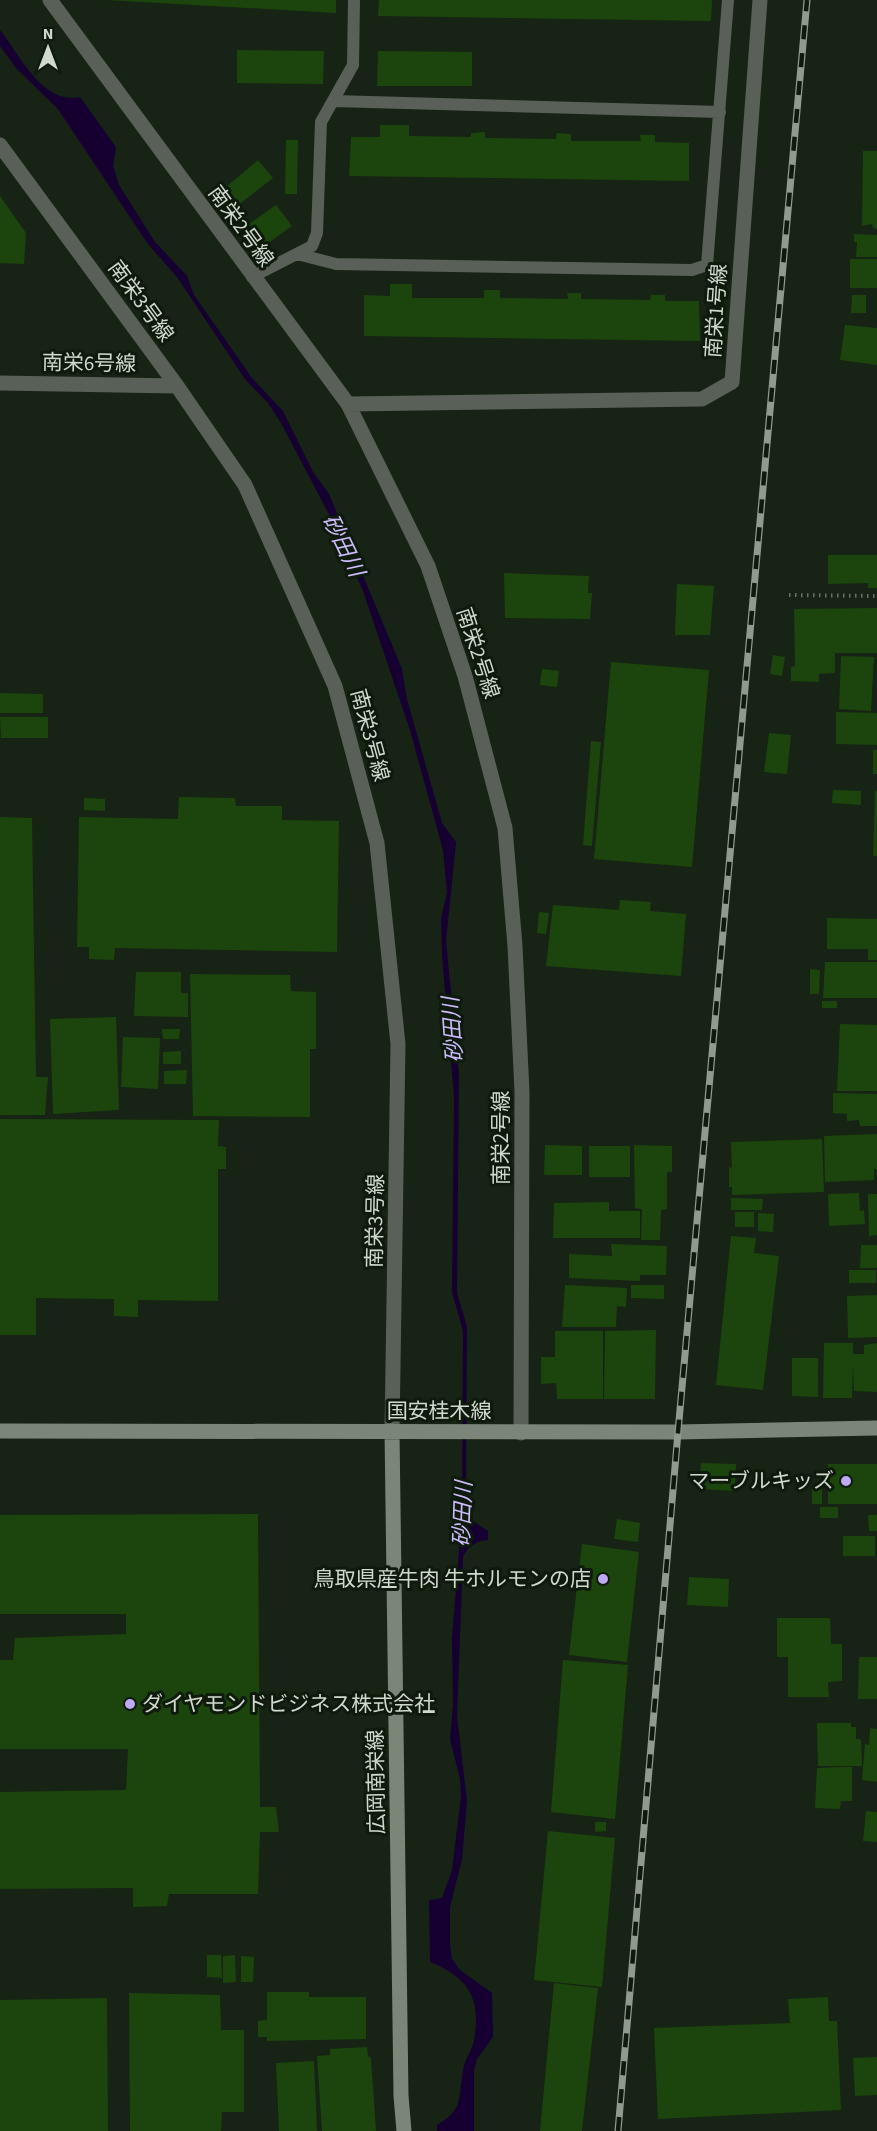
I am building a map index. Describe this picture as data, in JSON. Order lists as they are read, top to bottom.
{
  "streets": {
    "main road": ["国安桂木線", "広岡南栄線"],
    "street": [
      "南栄2号線",
      "南栄3号線",
      "南栄1号線",
      "南栄6号線"
    ]
  },
  "crossings": [
    ["南栄2号線", "南栄1号線"],
    ["南栄2号線", "国安桂木線"],
    ["南栄3号線", "南栄6号線"],
    ["南栄3号線", "国安桂木線"],
    ["南栄3号線", "広岡南栄線"],
    ["国安桂木線", "広岡南栄線"]
  ],
  "water": ["砂田川"],
  "places": ["マーブルキッズ", "鳥取県産牛肉 牛ホルモンの店", "ダイヤモンドビジネス株式会社"],
  "north": "top"
}
